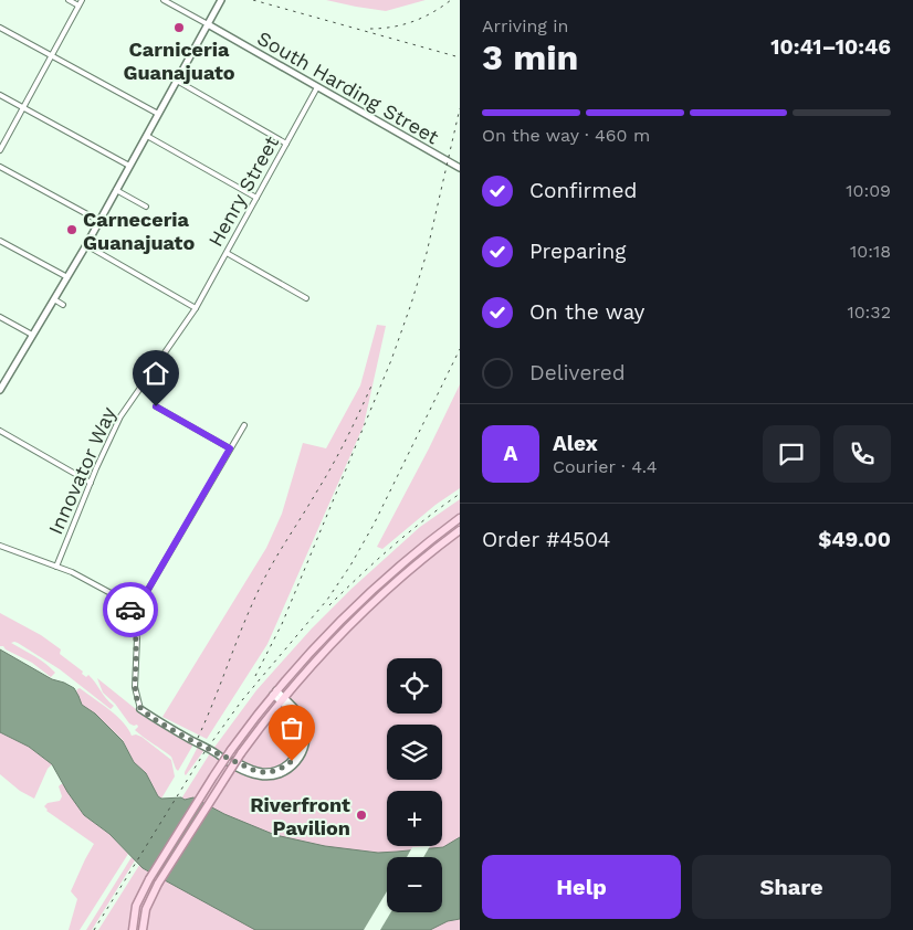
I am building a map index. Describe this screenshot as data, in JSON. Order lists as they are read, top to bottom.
{
  "streets": {
    "street": ["South Harding Street", "Henry Street", "Innovator Way"]
  },
  "crossings": [
    ["South Harding Street", "Henry Street"],
    ["Henry Street", "Innovator Way"]
  ],
  "places": ["Carniceria Guanajuato", "Carneceria Guanajuato", "Riverfront Pavilion"],
  "page": {
    "heading": ["3 min", "Arriving in", "10:41–10:46"],
    "panel": [
      "Alex",
      "Courier · 4.4",
      "Order #4504",
      "$49.00"
    ],
    "bar": "On the way · 460 m",
    "list": [
      ["Confirmed", "10:09"],
      ["Preparing", "10:18"],
      ["On the way", "10:32"],
      "Delivered"
    ],
    "round": "A",
    "map_buttons": ["+", "−"],
    "buttons": ["Help", "Share"]
  }
}
